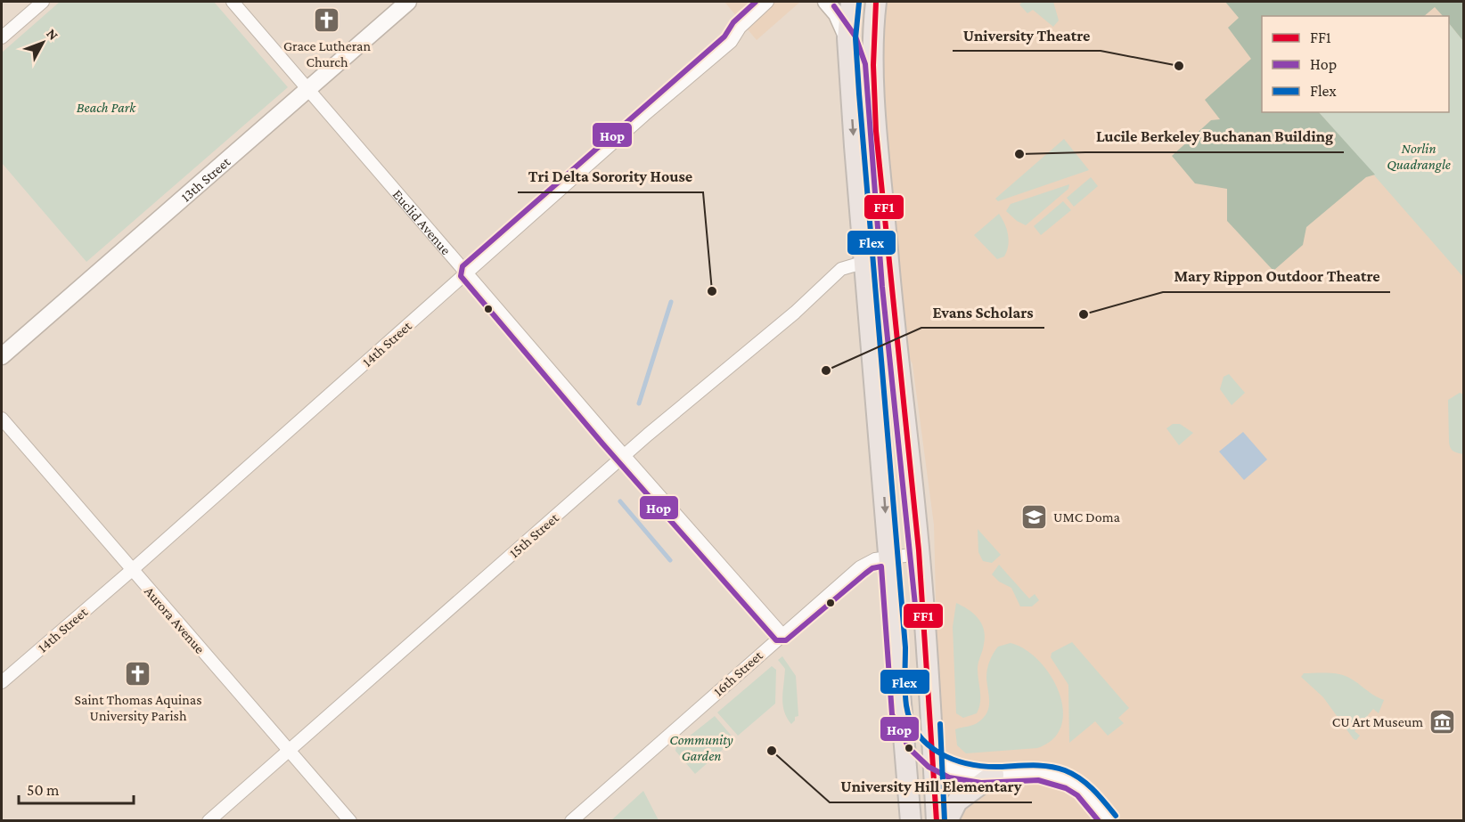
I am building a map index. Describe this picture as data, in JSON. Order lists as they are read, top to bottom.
{
  "streets": {
    "street": [
      "13th Street",
      "Euclid Avenue",
      "14th Street",
      "15th Street",
      "Aurora Avenue",
      "16th Street"
    ]
  },
  "crossings": [
    ["13th Street", "Euclid Avenue"],
    ["Euclid Avenue", "14th Street"],
    ["Euclid Avenue", "15th Street"],
    ["Euclid Avenue", "16th Street"],
    ["14th Street", "Aurora Avenue"],
    ["15th Street", "Aurora Avenue"]
  ],
  "parks": ["Beach Park", "Norlin Quadrangle", "Community Garden"],
  "places": {
    "church": ["Grace Lutheran Church", "Saint Thomas Aquinas University Parish"],
    "other": [
      "University Theatre",
      "Lucile Berkeley Buchanan Building",
      "Tri Delta Sorority House",
      "Mary Rippon Outdoor Theatre",
      "Evans Scholars",
      "University Hill Elementary"
    ],
    "school or university": ["UMC Doma"],
    "museum": ["CU Art Museum"]
  },
  "lines": ["transit line FF1", "transit line Hop", "transit line Flex"],
  "legend": ["FF1", "Hop", "Flex"],
  "scale_bar": "50 m",
  "north": "top right"
}
